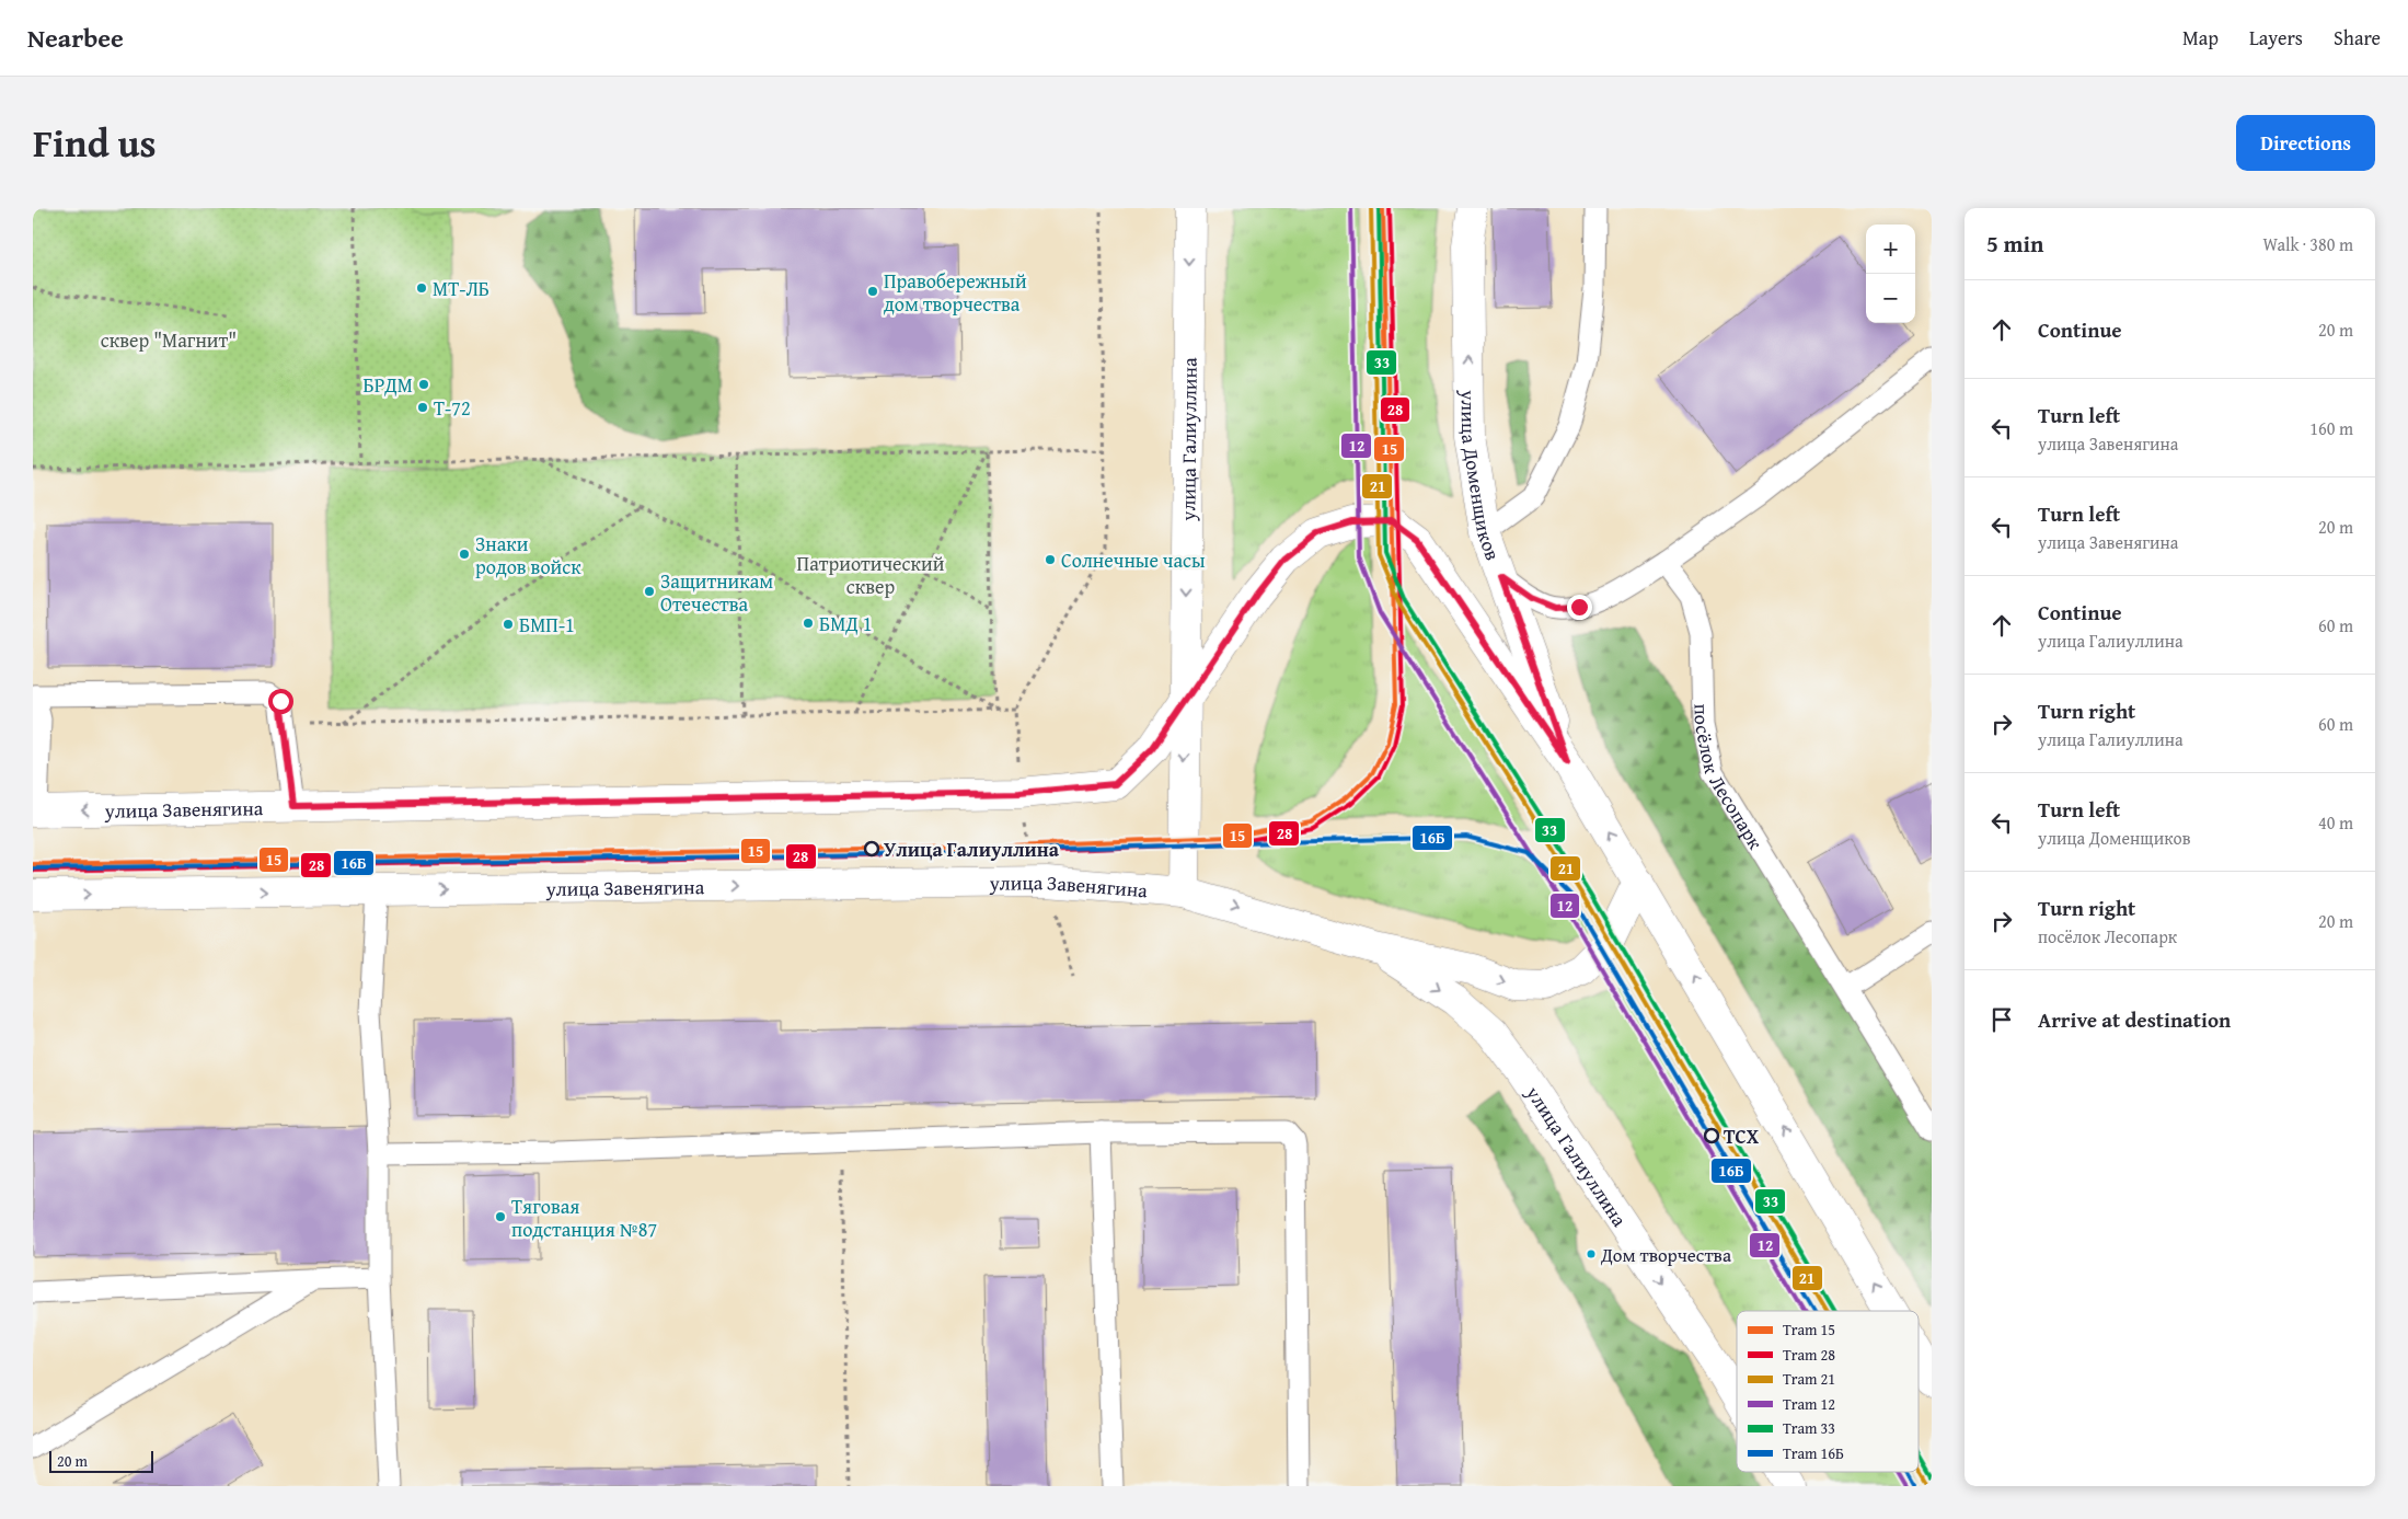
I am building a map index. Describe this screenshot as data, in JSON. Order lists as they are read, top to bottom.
{
  "streets": {
    "main road": ["улица Галиуллина", "улица Доменщиков", "улица Завенягина"],
    "lane": ["посёлок Лесопарк"]
  },
  "crossings": [
    ["улица Галиуллина", "улица Завенягина"]
  ],
  "one_way": ["улица Доменщиков"],
  "parks": ["сквер \"Магнит\"", "Патриотический сквер"],
  "places": [
    "МТ-ЛБ",
    "Правобережный дом творчества",
    "БРДМ",
    "Т-72",
    "Знаки родов войск",
    "Солнечные часы",
    "Защитникам Отечества",
    "БМД 1",
    "БМП-1",
    "Улица Галиуллина",
    "ТСХ",
    "Тяговая подстанция №87",
    "Дом творчества"
  ],
  "lines": [
    "tram line 15",
    "tram line 28",
    "tram line 21",
    "tram line 12",
    "tram line 33",
    "tram line 16Б"
  ],
  "legend": [
    "Tram 15",
    "Tram 28",
    "Tram 21",
    "Tram 12",
    "Tram 33",
    "Tram 16Б"
  ],
  "scale_bar": "20 m",
  "page": {
    "header": "Nearbee",
    "nav": ["Map", "Layers", "Share"],
    "title": "Find us",
    "buttons": "Directions",
    "heading": ["5 min", "Walk · 380 m"],
    "map_buttons": ["+", "−"],
    "list": [
      ["Continue", "20 m"],
      ["Turn left", "улица Завенягина", "160 m"],
      ["Turn left", "улица Завенягина", "20 m"],
      ["Continue", "улица Галиуллина", "60 m"],
      ["Turn right", "улица Галиуллина", "60 m"],
      ["Turn left", "улица Доменщиков", "40 m"],
      ["Turn right", "посёлок Лесопарк", "20 m"],
      "Arrive at destination"
    ],
    "scale": "20 m"
  }
}
